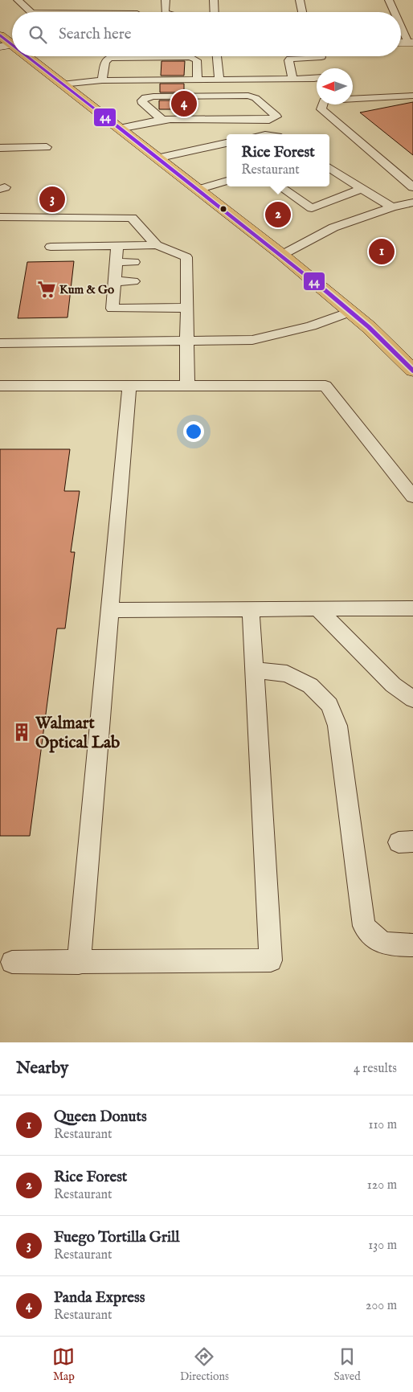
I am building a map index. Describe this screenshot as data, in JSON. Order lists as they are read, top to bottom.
{
  "places": {
    "supermarket": ["Kum & Go"],
    "building": ["Walmart Optical Lab"]
  },
  "lines": ["transit line 44"],
  "north": "left",
  "page": {
    "search": "Search here",
    "pins": [
      "4",
      "3",
      "2",
      "1"
    ],
    "popup": ["Rice Forest", "Restaurant"],
    "heading": ["Nearby", "4 results"],
    "list": [
      {
        "mark": "1",
        "name": "Queen Donuts",
        "note": "Restaurant",
        "value": "110 m"
      },
      {
        "mark": "2",
        "name": "Rice Forest",
        "note": "Restaurant",
        "value": "120 m"
      },
      {
        "mark": "3",
        "name": "Fuego Tortilla Grill",
        "note": "Restaurant",
        "value": "130 m"
      },
      {
        "mark": "4",
        "name": "Panda Express",
        "note": "Restaurant",
        "value": "200 m"
      }
    ],
    "nav": ["Map", "Directions", "Saved"]
  }
}
